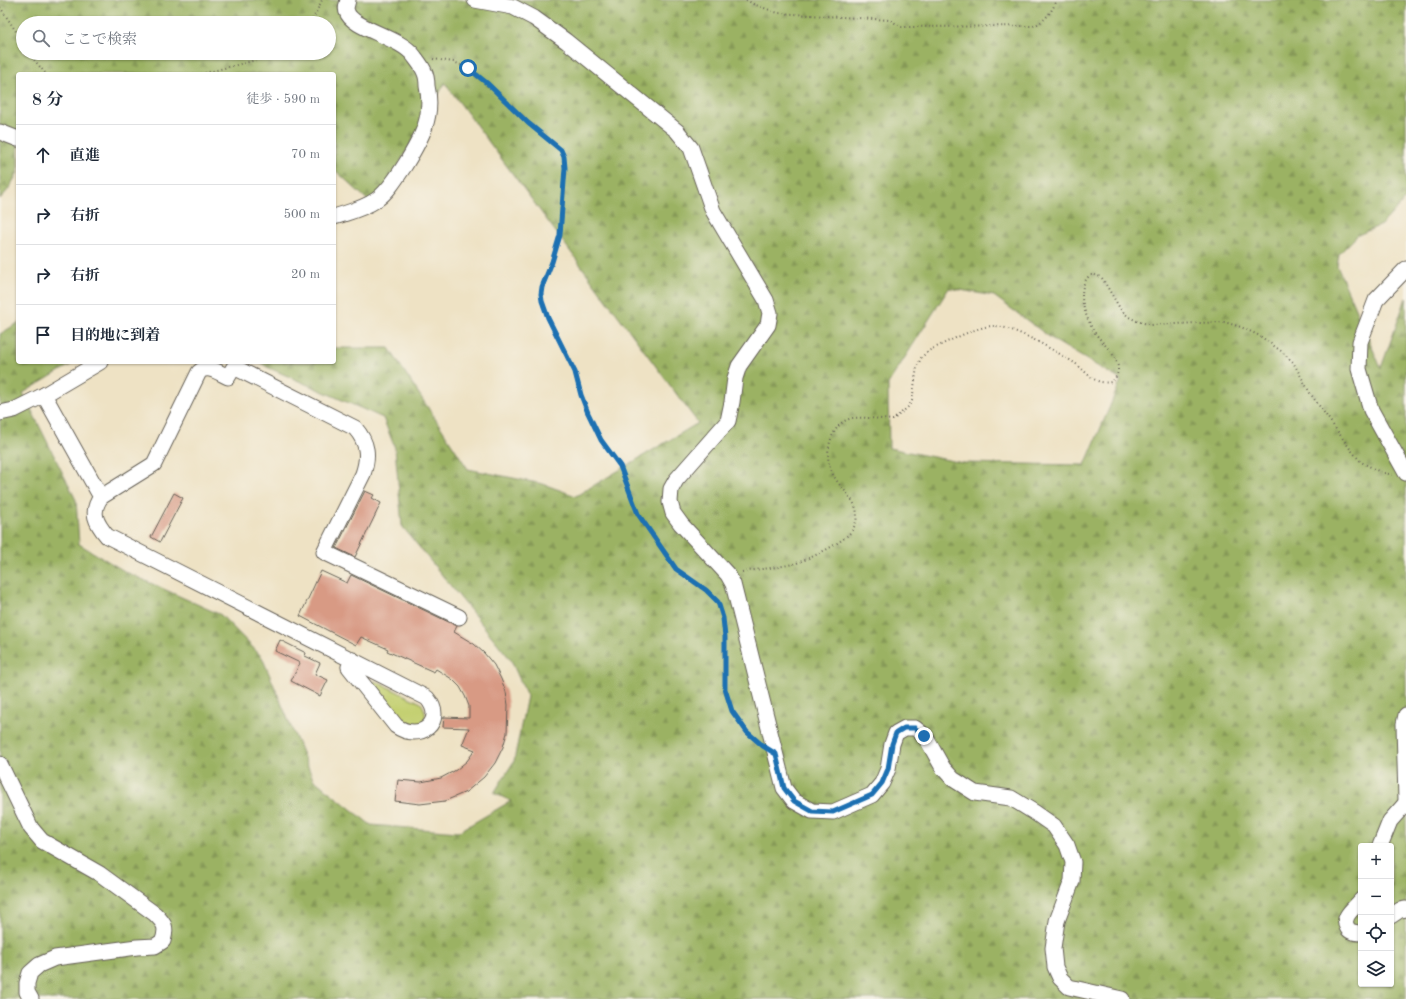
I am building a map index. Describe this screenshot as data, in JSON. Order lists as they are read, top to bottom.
{
  "page": {
    "search": "ここで検索",
    "heading": ["8 分", "徒歩 · 590 m"],
    "list": [
      ["直進", "70 m"],
      ["右折", "500 m"],
      ["右折", "20 m"],
      "目的地に到着"
    ],
    "map_buttons": ["+", "−"]
  }
}
